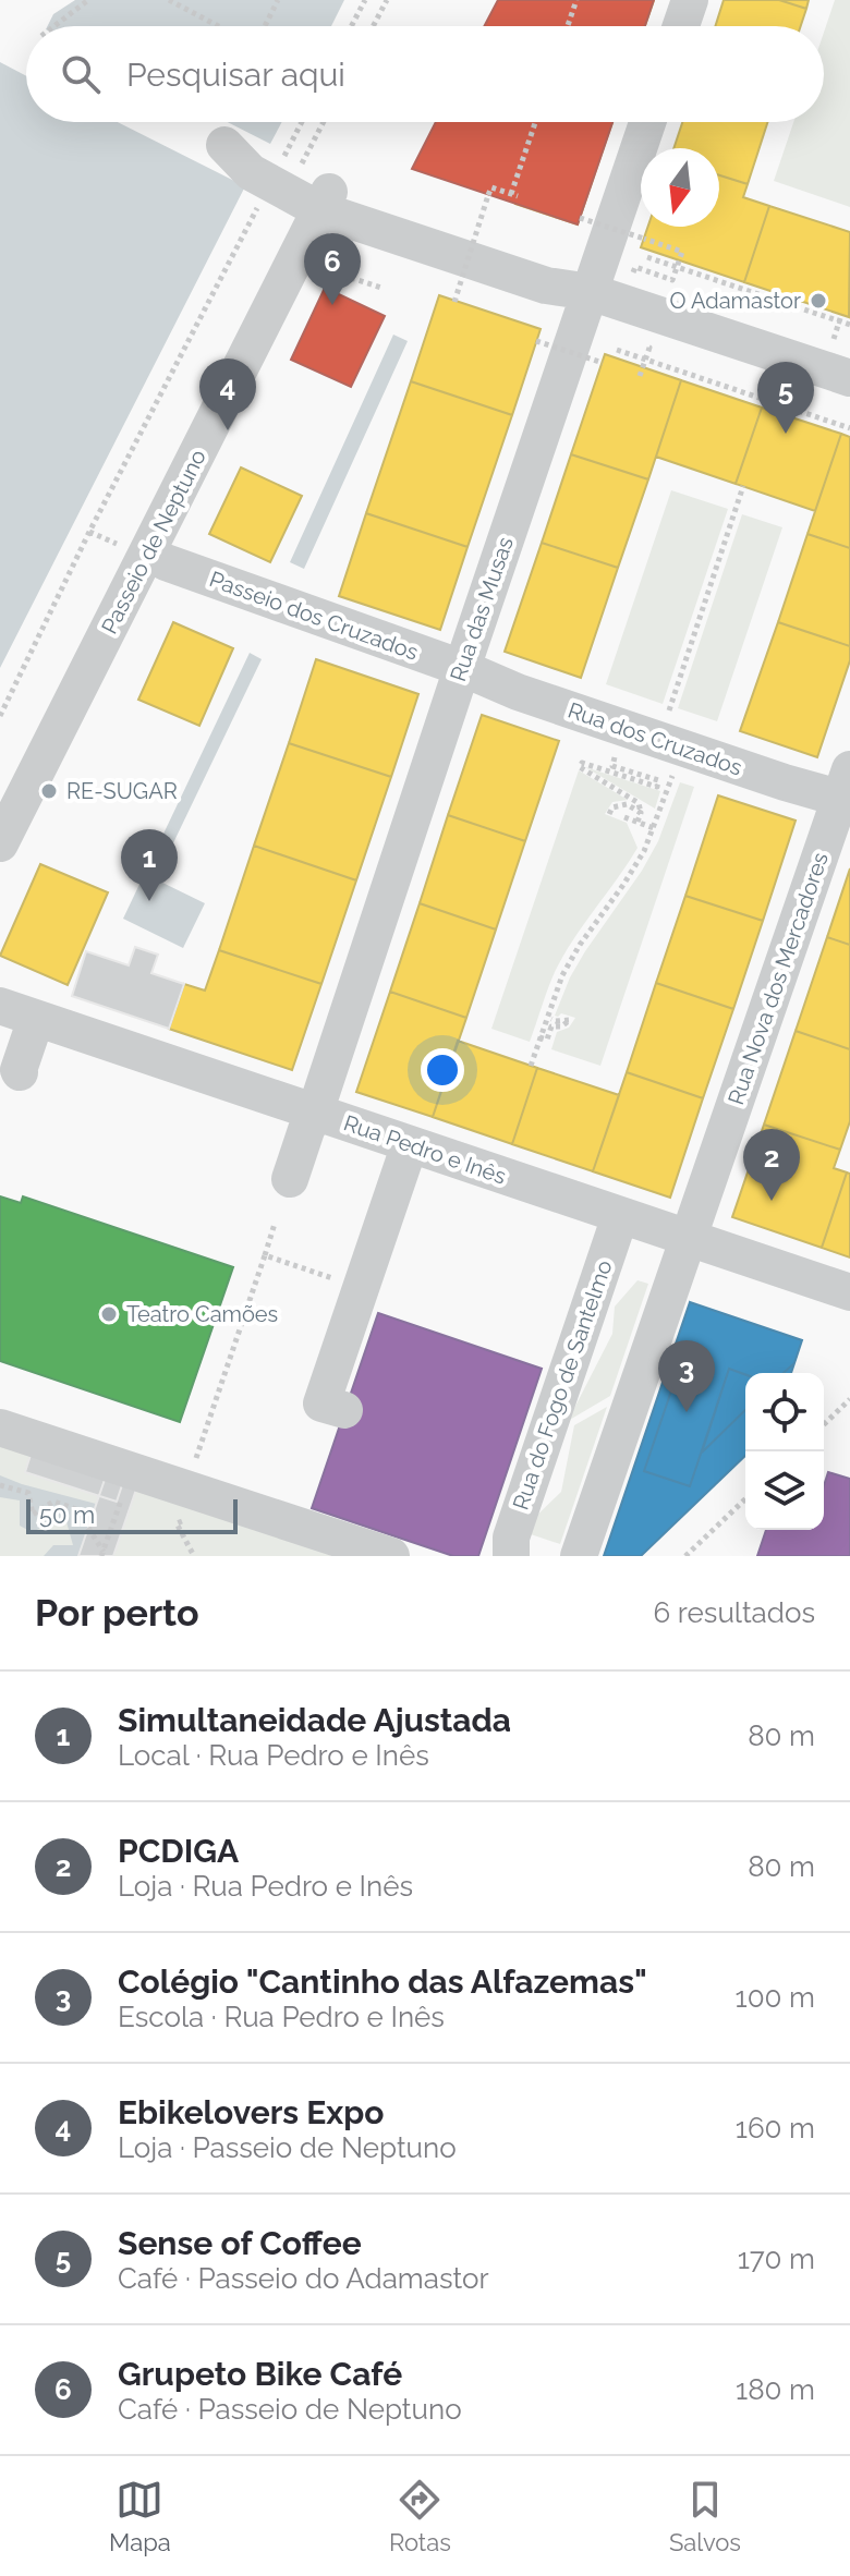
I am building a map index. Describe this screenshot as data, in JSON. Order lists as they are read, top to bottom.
{
  "streets": {
    "street": [
      "Passeio de Neptuno",
      "Rua das Musas",
      "Passeio dos Cruzados",
      "Rua dos Cruzados",
      "Rua Nova dos Mercadores",
      "Rua Pedro e Inês",
      "Rua do Fogo de Santelmo"
    ]
  },
  "crossings": [
    ["Rua das Musas", "Passeio dos Cruzados"],
    ["Rua das Musas", "Rua dos Cruzados"],
    ["Rua das Musas", "Rua Pedro e Inês"],
    ["Passeio dos Cruzados", "Rua dos Cruzados"],
    ["Rua dos Cruzados", "Rua Nova dos Mercadores"],
    ["Rua Nova dos Mercadores", "Rua Pedro e Inês"],
    ["Rua Pedro e Inês", "Rua do Fogo de Santelmo"]
  ],
  "places": ["O Adamastor", "RE-SUGAR", "Teatro Camões"],
  "scale_bar": "50 m",
  "north": "bottom",
  "page": {
    "search": "Pesquisar aqui",
    "pins": [
      "6",
      "4",
      "5",
      "1",
      "2",
      "3"
    ],
    "scale": "50 m",
    "heading": ["Por perto", "6 resultados"],
    "list": [
      {
        "mark": "1",
        "name": "Simultaneidade Ajustada",
        "note": "Local · Rua Pedro e Inês",
        "value": "80 m"
      },
      {
        "mark": "2",
        "name": "PCDIGA",
        "note": "Loja · Rua Pedro e Inês",
        "value": "80 m"
      },
      {
        "mark": "3",
        "name": "Colégio \"Cantinho das Alfazemas\"",
        "note": "Escola · Rua Pedro e Inês",
        "value": "100 m"
      },
      {
        "mark": "4",
        "name": "Ebikelovers Expo",
        "note": "Loja · Passeio de Neptuno",
        "value": "160 m"
      },
      {
        "mark": "5",
        "name": "Sense of Coffee",
        "note": "Café · Passeio do Adamastor",
        "value": "170 m"
      },
      {
        "mark": "6",
        "name": "Grupeto Bike Café",
        "note": "Café · Passeio de Neptuno",
        "value": "180 m"
      }
    ],
    "nav": ["Mapa", "Rotas", "Salvos"]
  }
}
